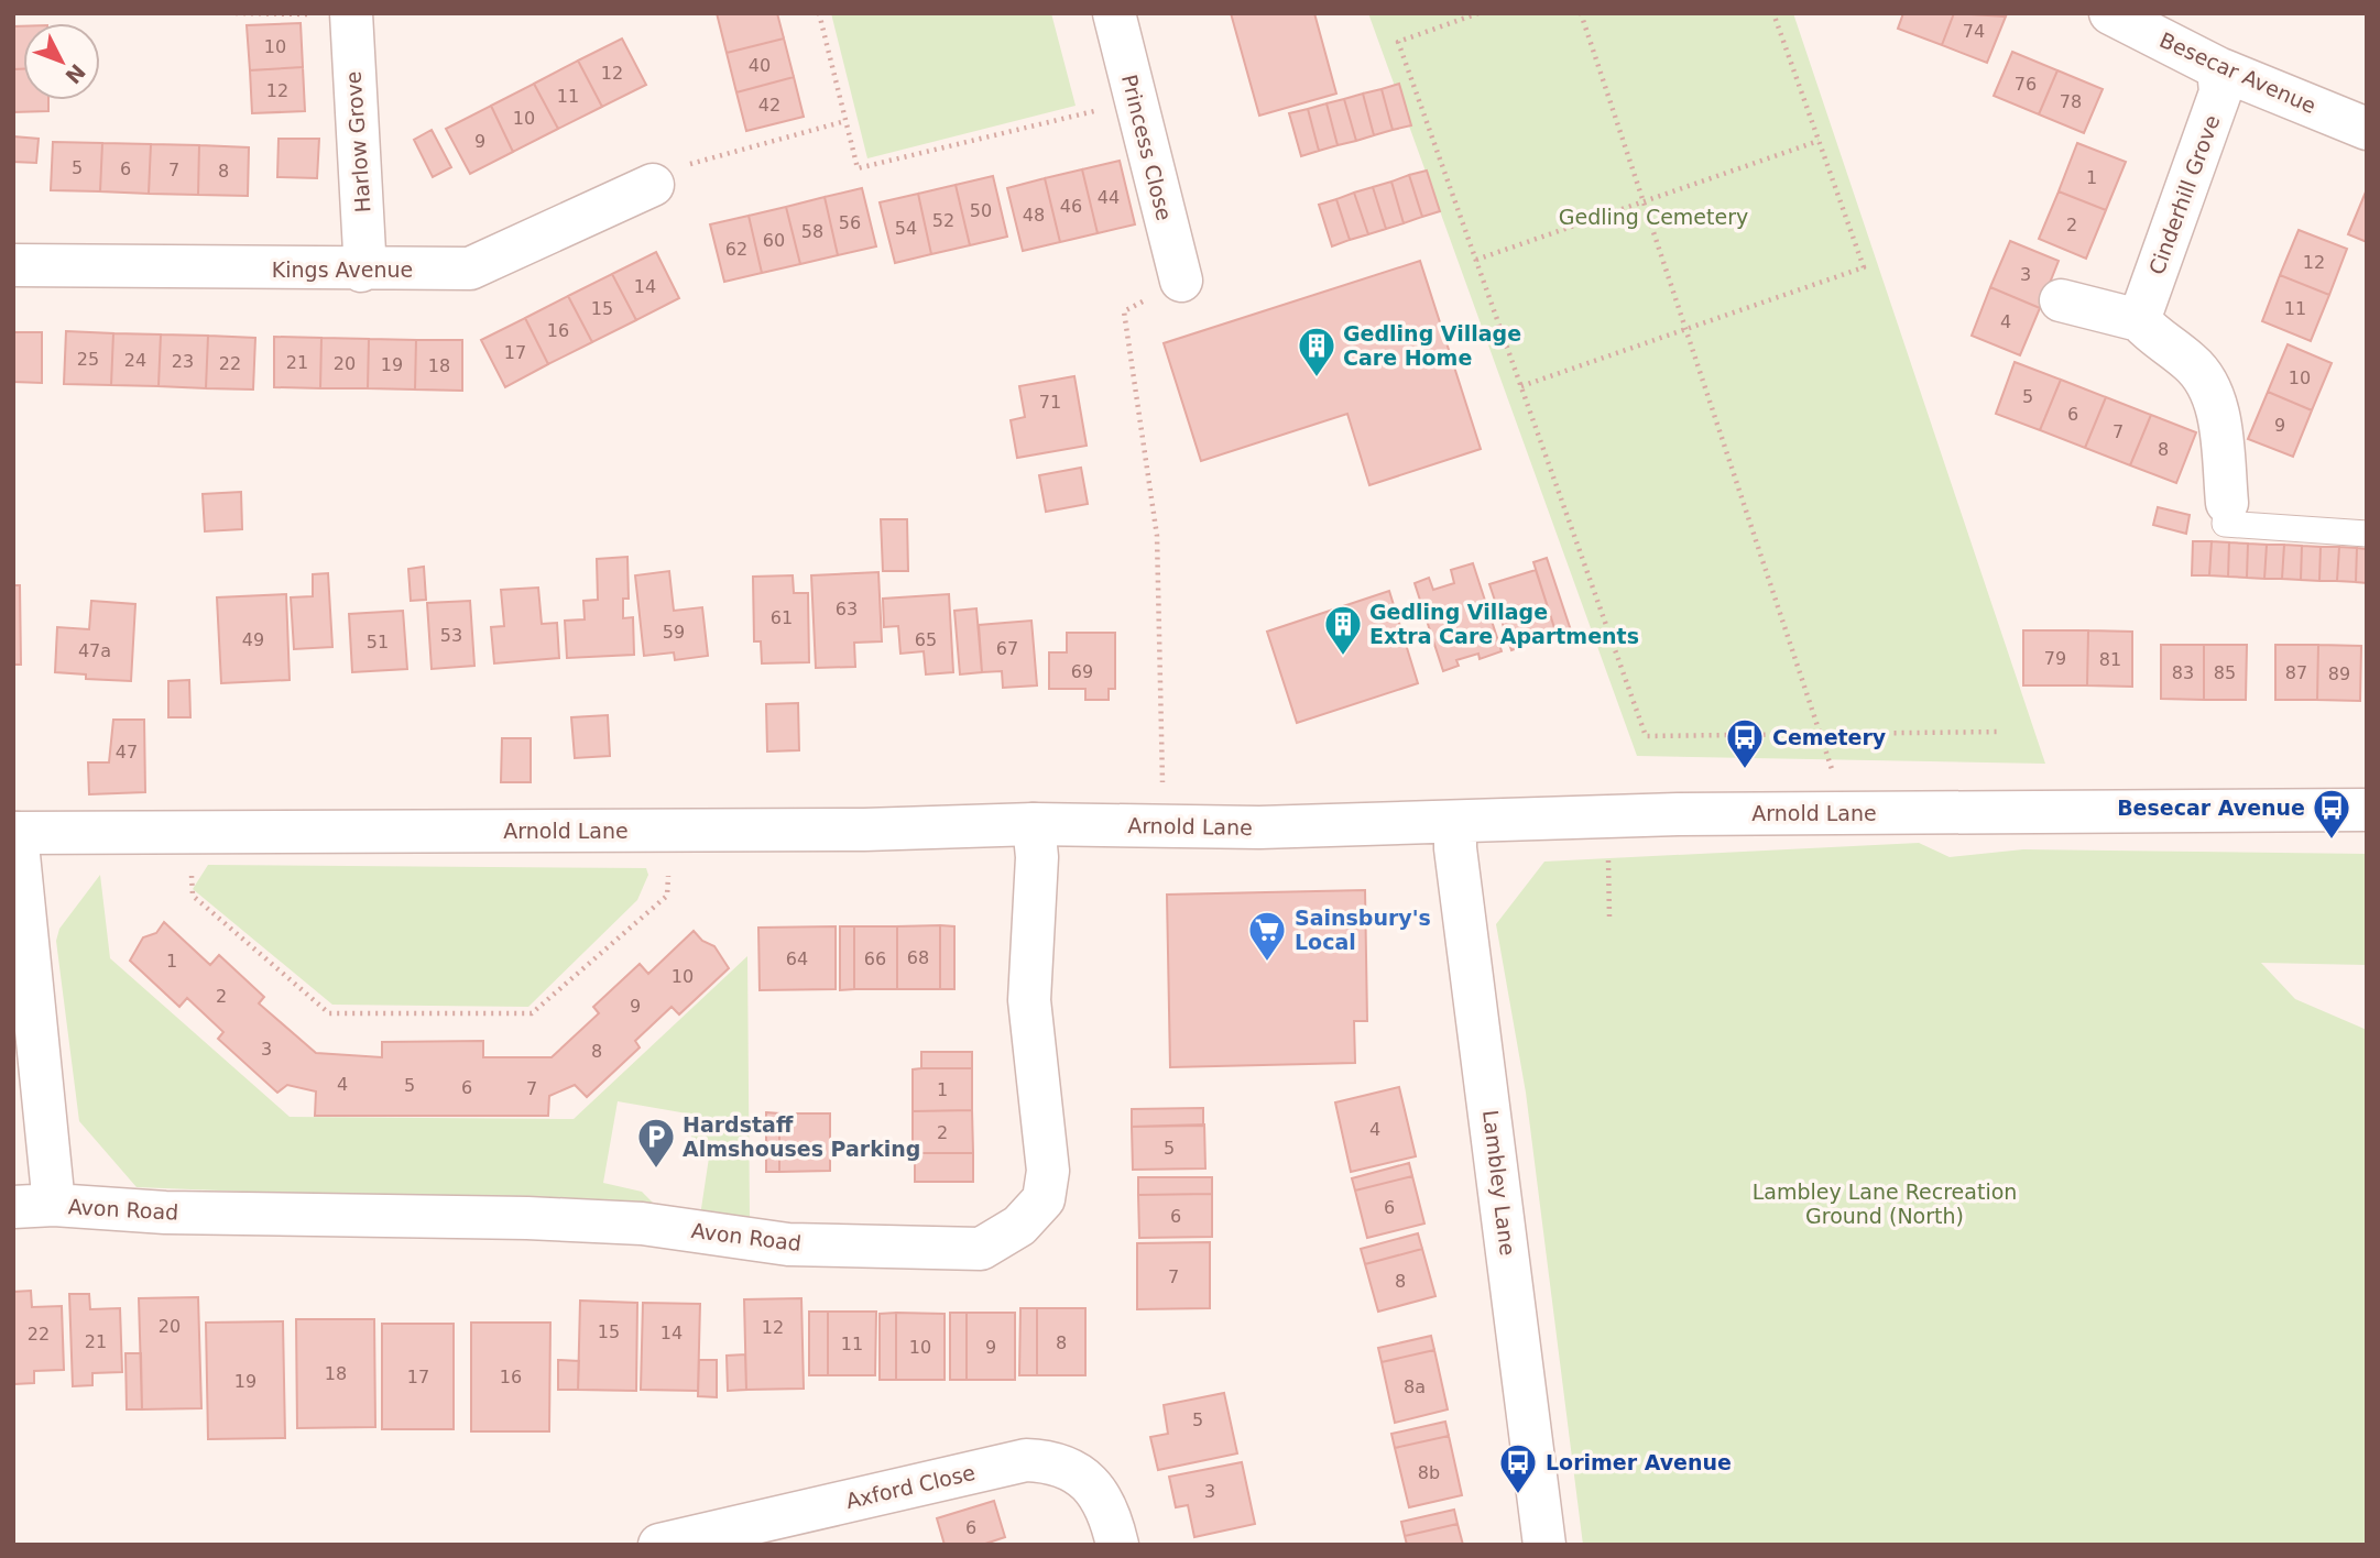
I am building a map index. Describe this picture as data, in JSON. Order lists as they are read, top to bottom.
{
  "streets": {
    "street": [
      "Besecar Avenue",
      "Harlow Grove",
      "Princess Close",
      "Cinderhill Grove",
      "Kings Avenue",
      "Arnold Lane",
      "Lambley Lane",
      "Avon Road",
      "Axford Close"
    ]
  },
  "crossings": [
    ["Besecar Avenue", "Cinderhill Grove"],
    ["Harlow Grove", "Kings Avenue"],
    ["Arnold Lane", "Lambley Lane"],
    ["Arnold Lane", "Avon Road"]
  ],
  "parks": ["Gedling Cemetery", "Lambley Lane Recreation Ground (North)"],
  "places": {
    "building": ["Gedling Village Care Home", "Gedling Village Extra Care Apartments"],
    "bus stop": ["Cemetery", "Besecar Avenue", "Lorimer Avenue"],
    "supermarket": ["Sainsbury's Local"],
    "parking": ["Hardstaff Almshouses Parking"]
  },
  "house_numbers": [
    "74",
    "10",
    "40",
    "12",
    "76",
    "12",
    "11",
    "78",
    "42",
    "10",
    "9",
    "5",
    "6",
    "7",
    "8",
    "1",
    "44",
    "46",
    "50",
    "48",
    "52",
    "56",
    "2",
    "54",
    "58",
    "60",
    "62",
    "12",
    "3",
    "14",
    "15",
    "11",
    "4",
    "16",
    "17",
    "25",
    "24",
    "23",
    "21",
    "22",
    "20",
    "19",
    "18",
    "10",
    "5",
    "71",
    "6",
    "9",
    "7",
    "8",
    "63",
    "61",
    "59",
    "53",
    "49",
    "65",
    "51",
    "67",
    "47a",
    "79",
    "81",
    "69",
    "83",
    "85",
    "87",
    "89",
    "47",
    "68",
    "64",
    "66",
    "1",
    "10",
    "2",
    "9",
    "3",
    "8",
    "4",
    "5",
    "6",
    "7",
    "1",
    "4",
    "2",
    "5",
    "6",
    "6",
    "7",
    "8",
    "20",
    "12",
    "15",
    "14",
    "22",
    "21",
    "8",
    "11",
    "10",
    "9",
    "18",
    "17",
    "16",
    "19",
    "8a",
    "5",
    "8b",
    "3",
    "6"
  ],
  "north": "bottom right"
}
